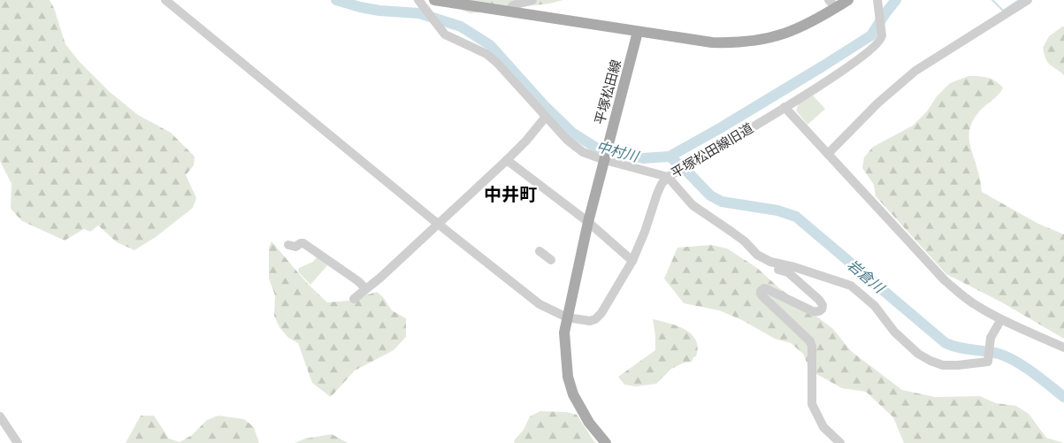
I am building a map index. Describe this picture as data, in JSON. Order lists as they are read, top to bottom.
{
  "streets": {
    "main road": ["平塚松田線"],
    "street": ["平塚松田線旧道"]
  },
  "crossings": [
    ["平塚松田線", "平塚松田線旧道"]
  ],
  "districts": ["中井町"],
  "water": ["中村川", "岩倉川"]
}
